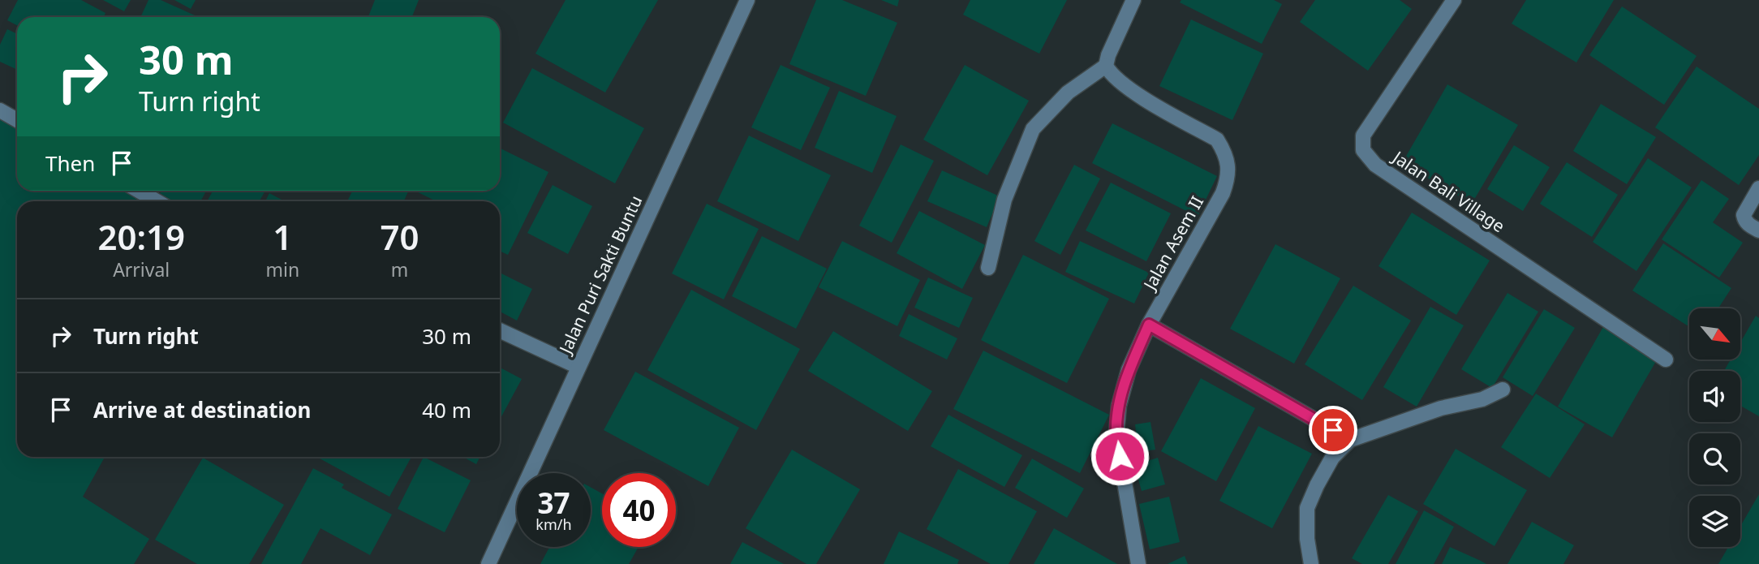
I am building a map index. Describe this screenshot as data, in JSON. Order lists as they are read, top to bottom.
{
  "streets": {
    "street": ["Jalan Bali Village", "Jalan Asem II", "Jalan Puri Sakti Buntu"]
  },
  "north": "bottom right",
  "page": {
    "turn": ["30 m", "Turn right"],
    "then": "Then",
    "eta": [
      "20:19",
      "Arrival",
      "1",
      "min",
      "70",
      "m"
    ],
    "list": [
      {
        "name": "Turn right",
        "value": "30 m"
      },
      {
        "name": "Arrive at destination",
        "value": "40 m"
      }
    ],
    "speed": "37 km/h",
    "limit": "40"
  }
}
